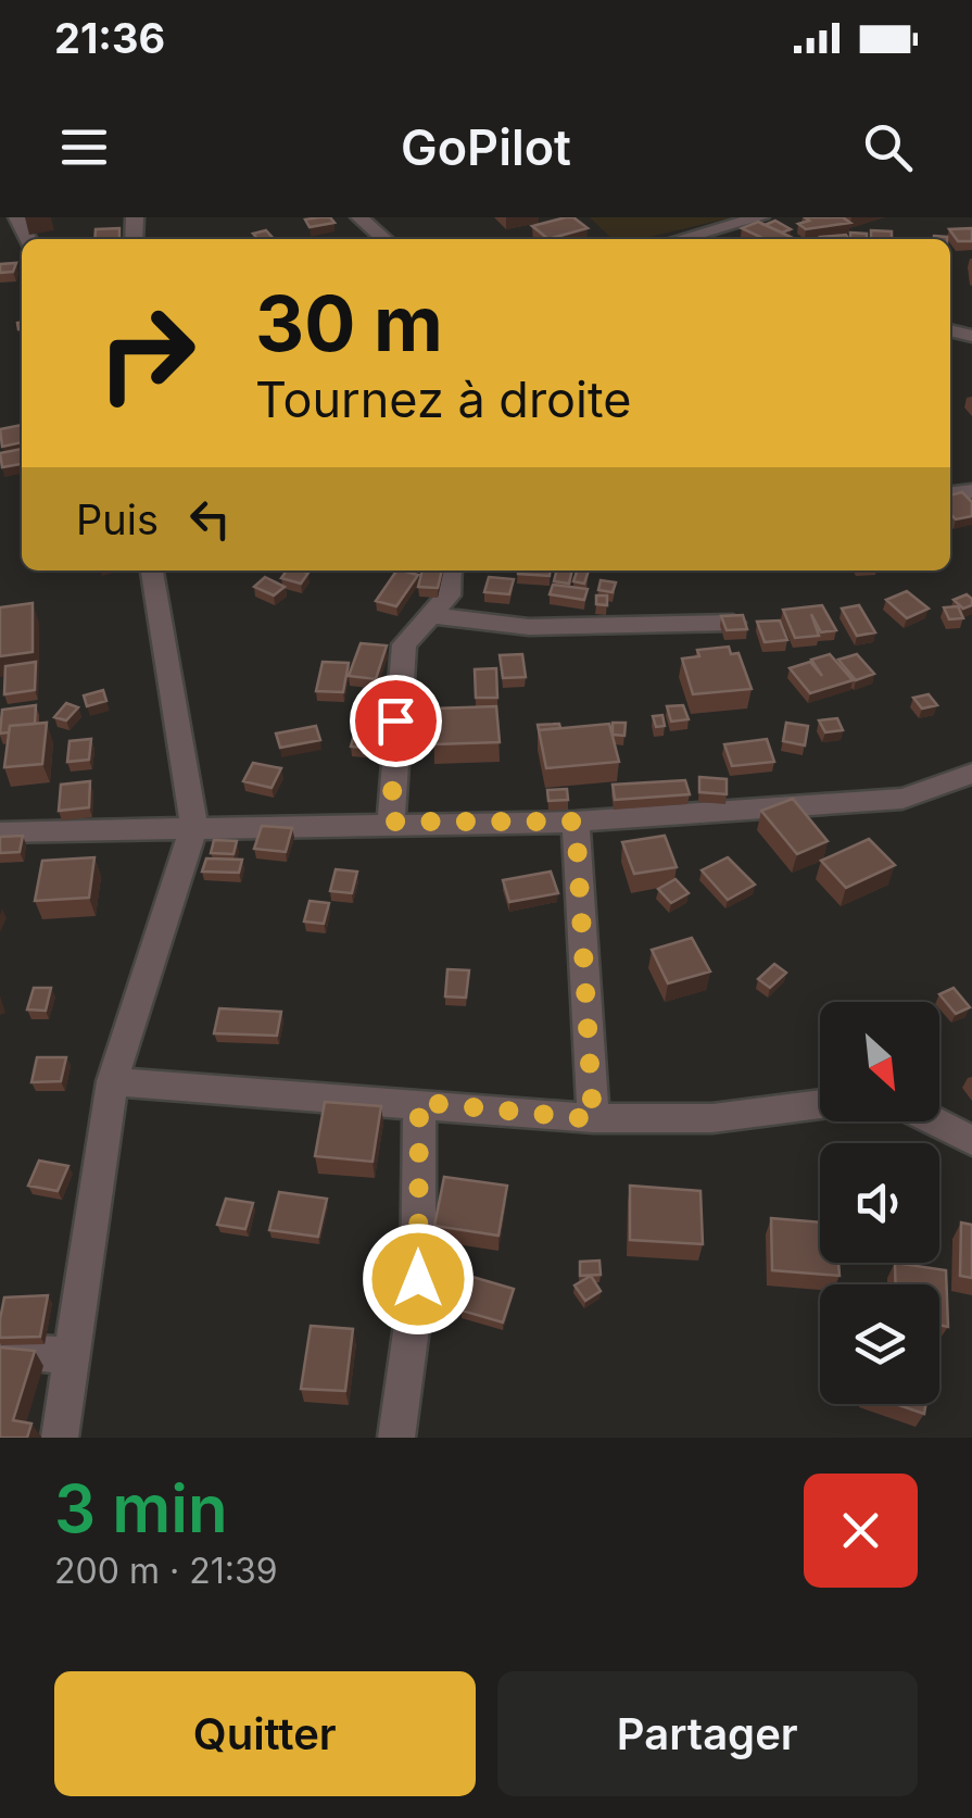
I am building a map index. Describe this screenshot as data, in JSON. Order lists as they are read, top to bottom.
{
  "north": "bottom right",
  "page": {
    "status": "21:36",
    "header": "GoPilot",
    "turn": ["30 m", "Tournez à droite"],
    "then": "Puis",
    "heading": ["3 min", "200 m · 21:39"],
    "buttons": ["Quitter", "Partager"]
  }
}
